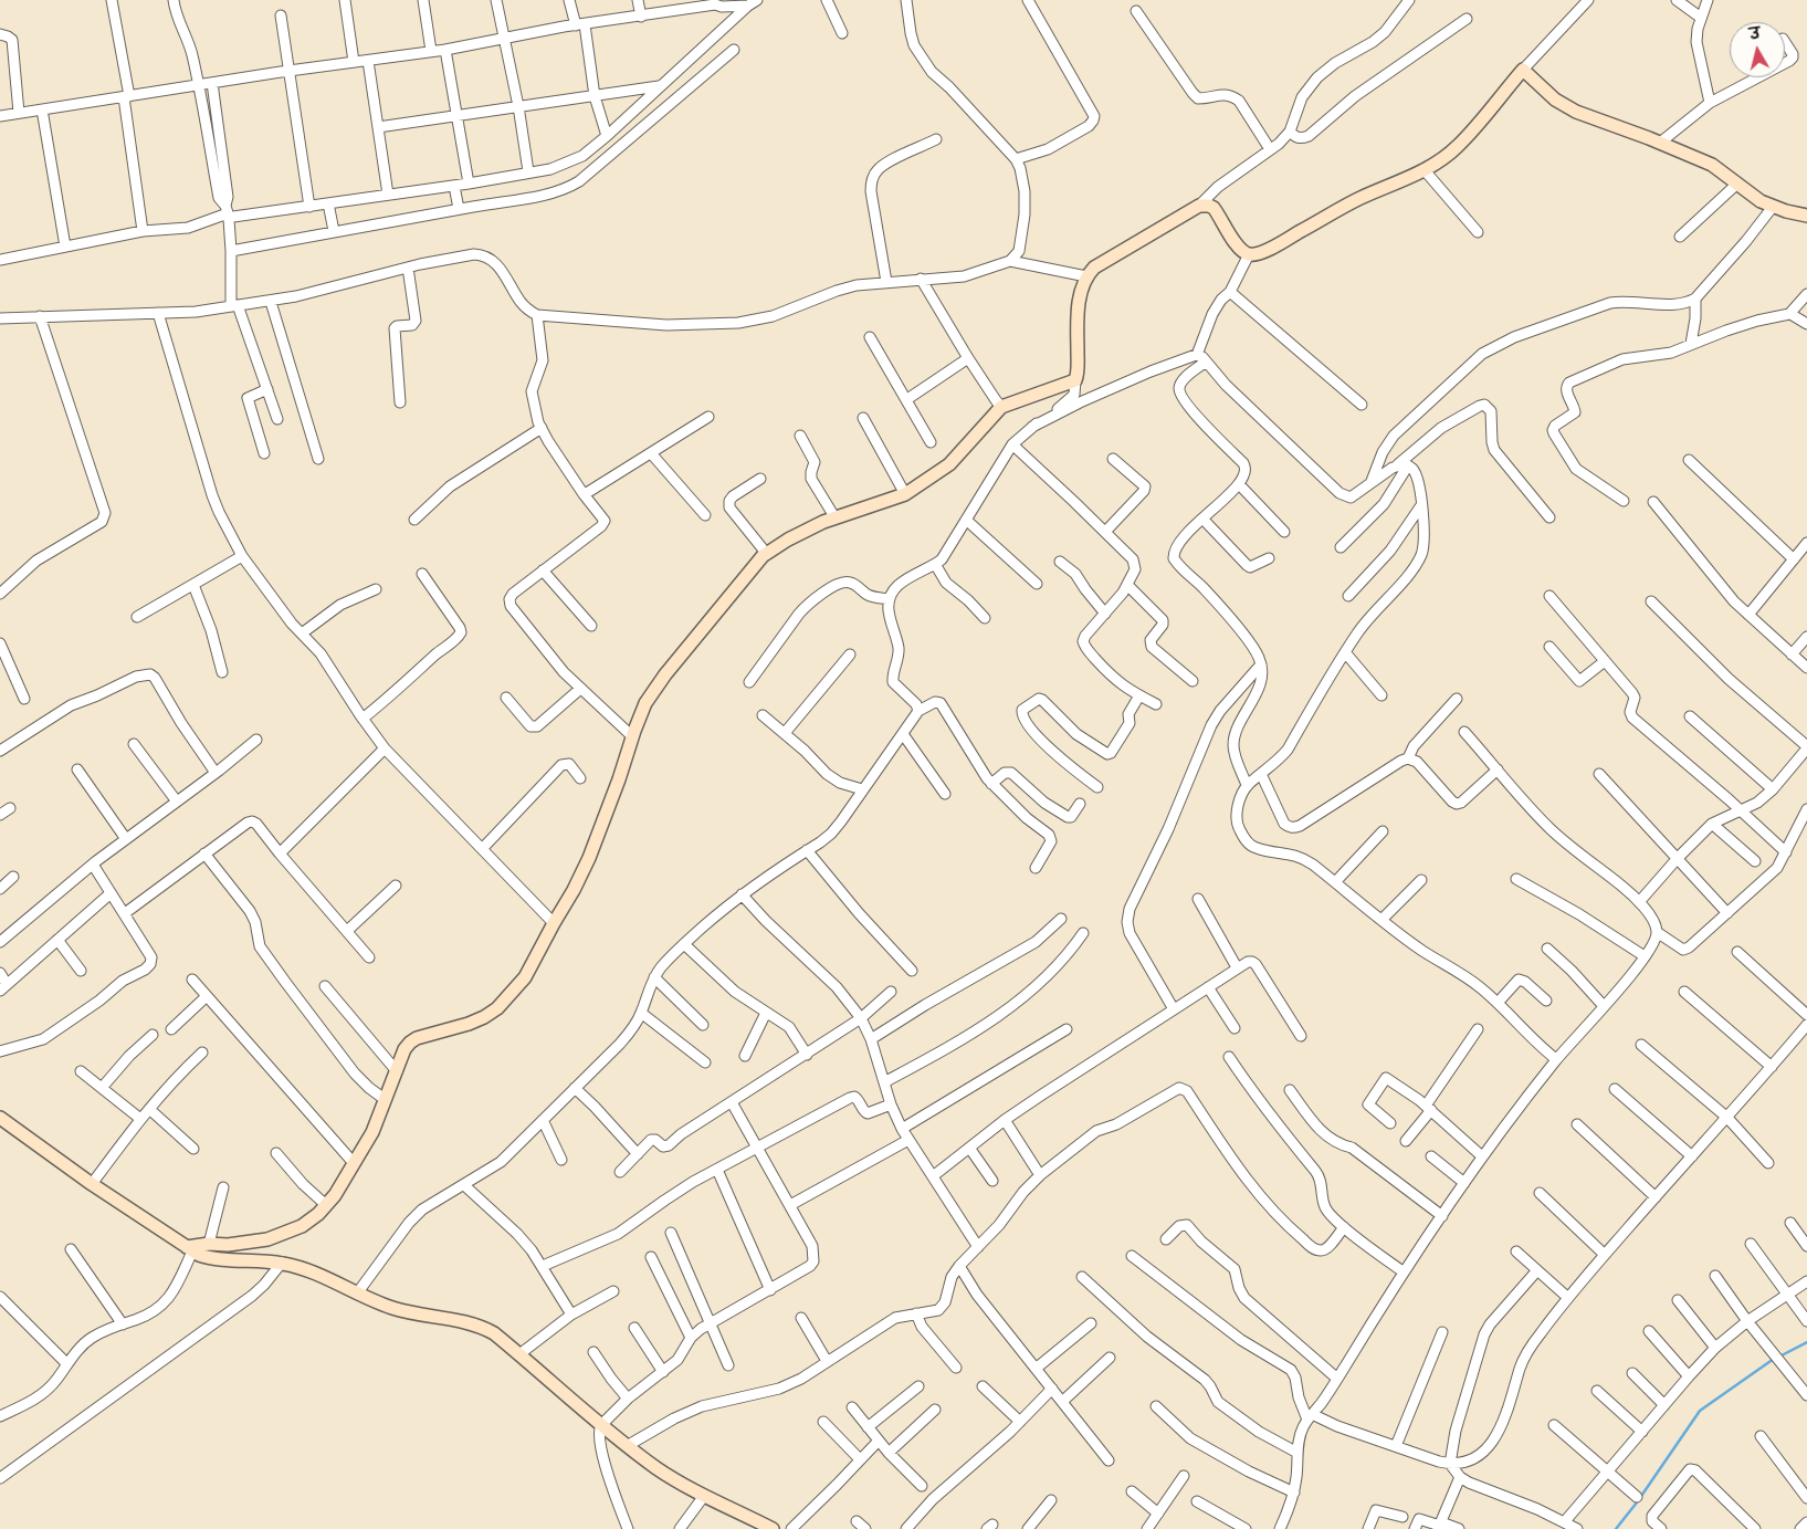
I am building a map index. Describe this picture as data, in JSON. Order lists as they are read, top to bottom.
{
  "north": "top"
}
